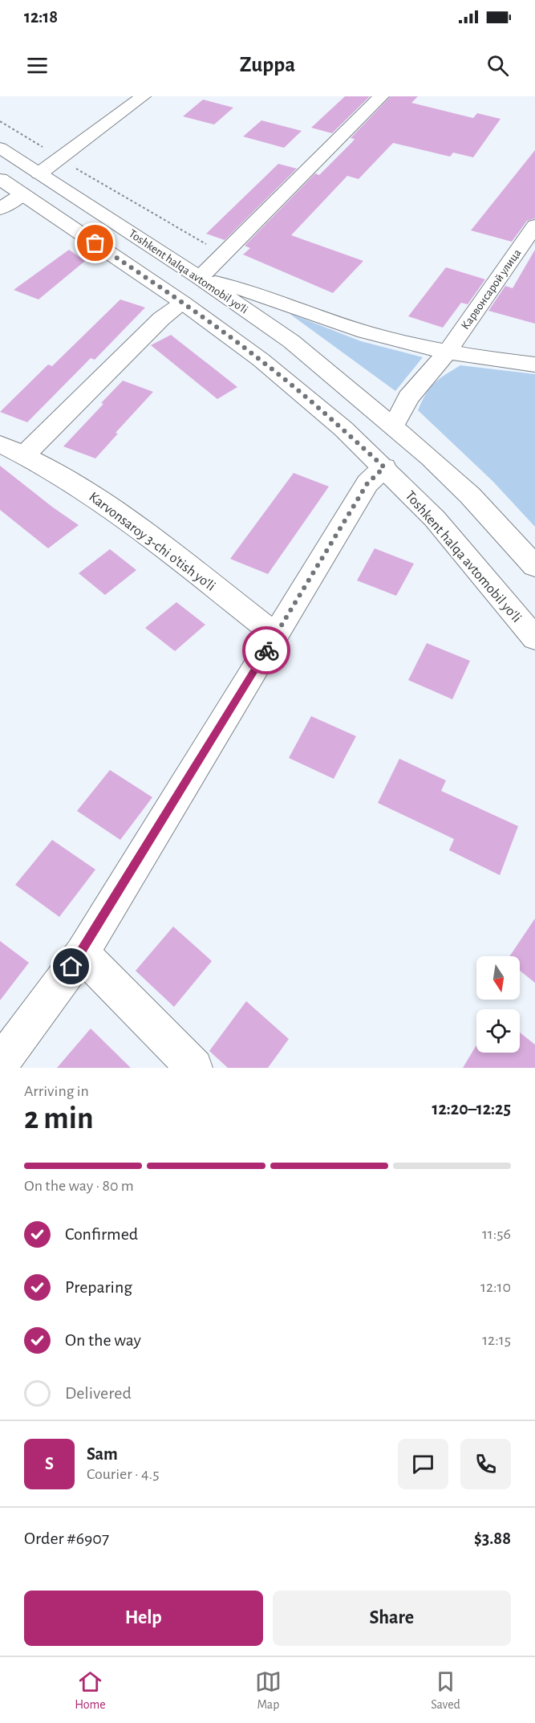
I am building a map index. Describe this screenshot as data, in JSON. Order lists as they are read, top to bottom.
{
  "streets": {
    "main road": ["Toshkent halqa avtomobil yo'li", "Карвонсарой улица", "Karvonsaroy 3-chi o'tish yo'li"]
  },
  "crossings": [
    ["Toshkent halqa avtomobil yo'li", "Карвонсарой улица"]
  ],
  "north": "bottom",
  "page": {
    "status": "12:18",
    "header": "Zuppa",
    "heading": ["2 min", "Arriving in", "12:20–12:25"],
    "panel": [
      "Sam",
      "Courier · 4.5",
      "Order #6907",
      "$3.88"
    ],
    "bar": "On the way · 80 m",
    "list": [
      ["Confirmed", "11:56"],
      ["Preparing", "12:10"],
      ["On the way", "12:15"],
      "Delivered"
    ],
    "round": "S",
    "buttons": ["Help", "Share"],
    "tabs": ["Home", "Map", "Saved"]
  }
}
